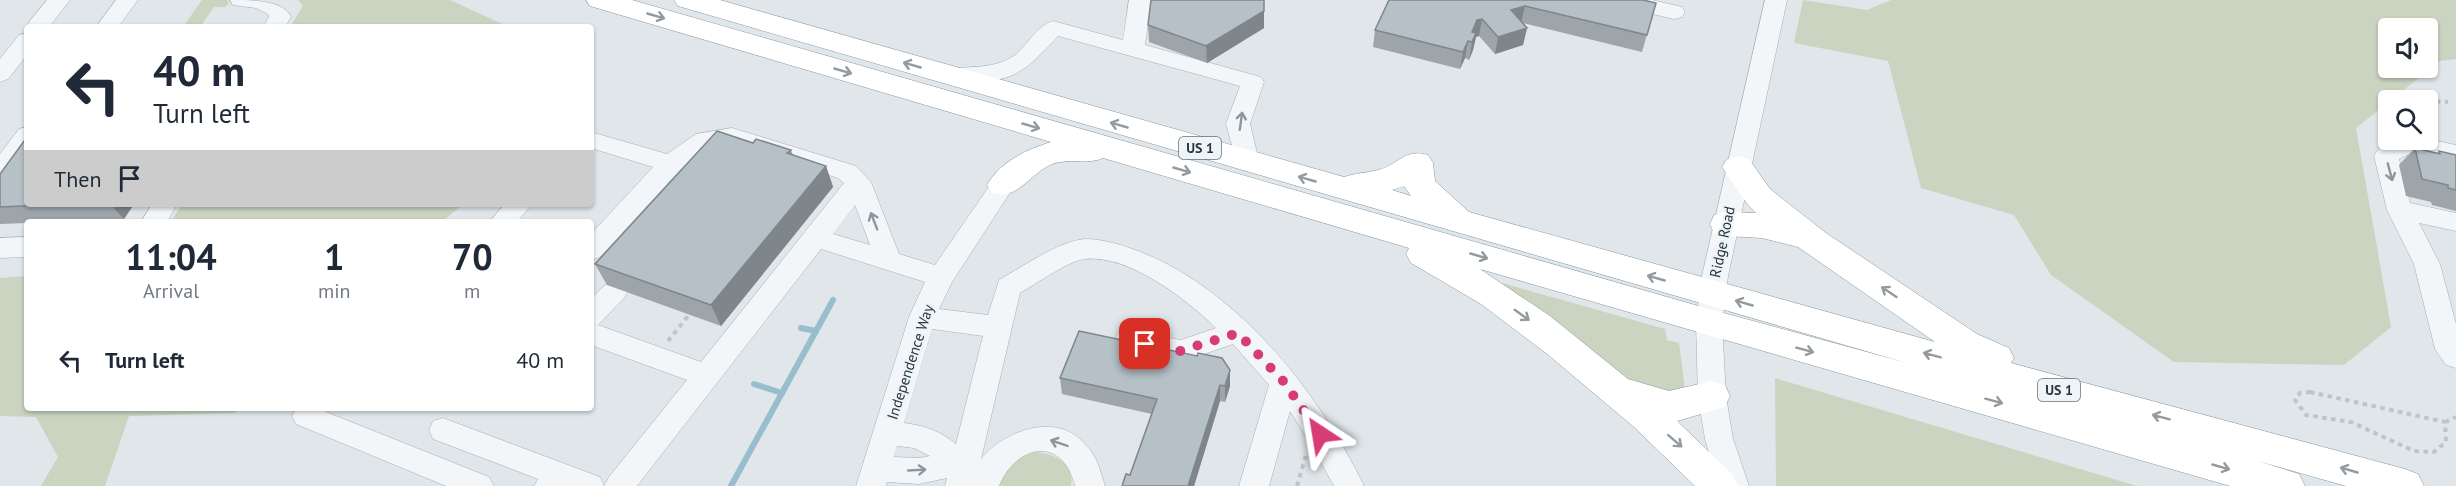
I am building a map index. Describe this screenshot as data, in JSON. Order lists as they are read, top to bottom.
{
  "streets": {
    "highway": ["US 1"],
    "street": ["Ridge Road", "Independence Way"]
  },
  "crossings": [
    ["US 1", "Ridge Road"]
  ],
  "page": {
    "turn": ["40 m", "Turn left"],
    "then": "Then",
    "eta": [
      "11:04",
      "Arrival",
      "1",
      "min",
      "70",
      "m"
    ],
    "list": [
      {
        "name": "Turn left",
        "value": "40 m"
      }
    ]
  }
}
